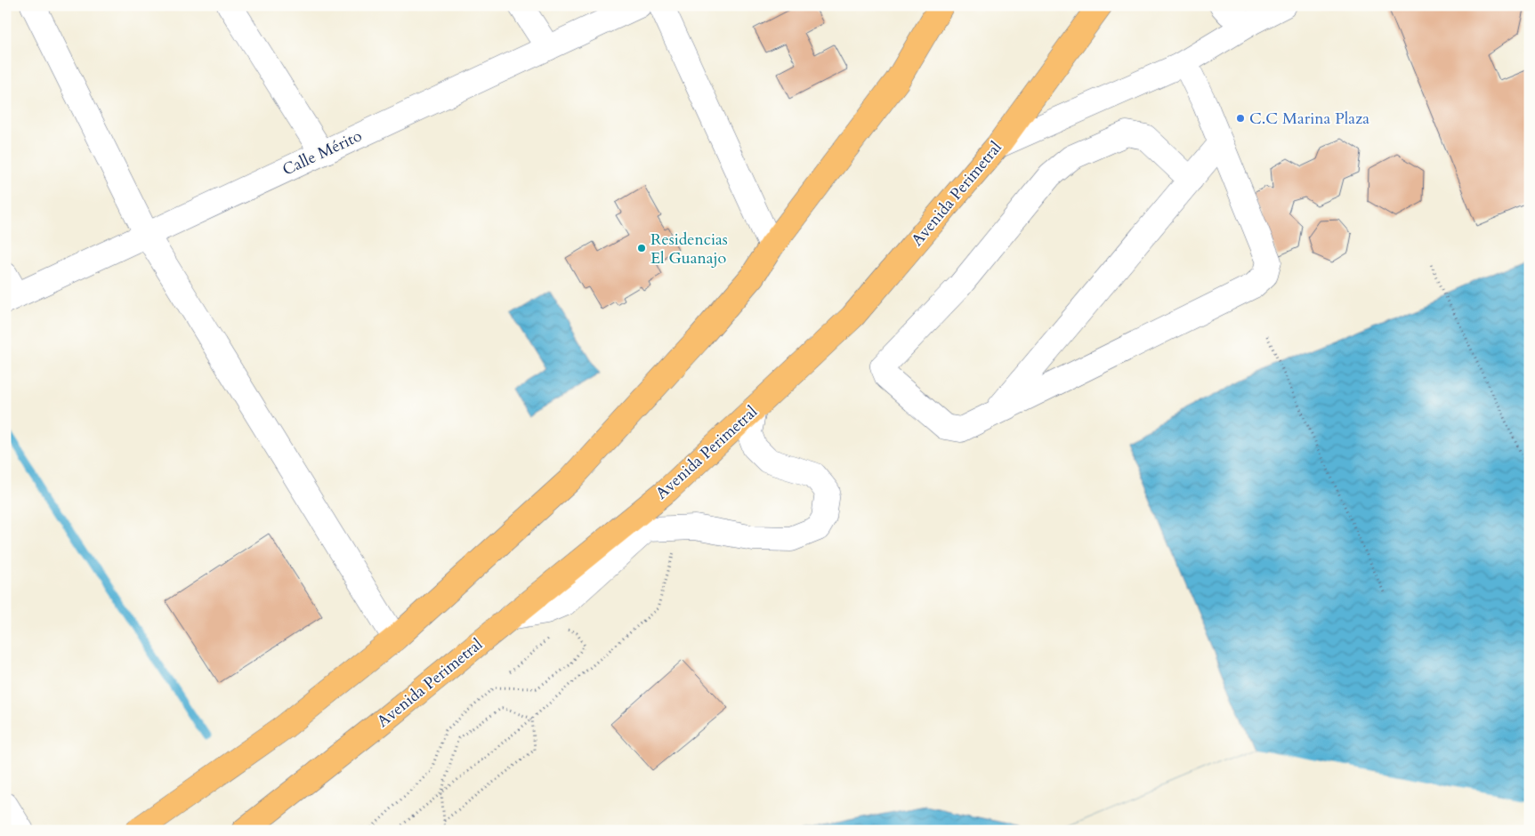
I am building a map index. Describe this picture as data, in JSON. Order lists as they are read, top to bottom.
{
  "streets": {
    "main road": ["Avenida Perimetral"],
    "street": ["Calle Mérito"]
  },
  "places": ["C.C Marina Plaza", "Residencias El Guanajo"]
}
